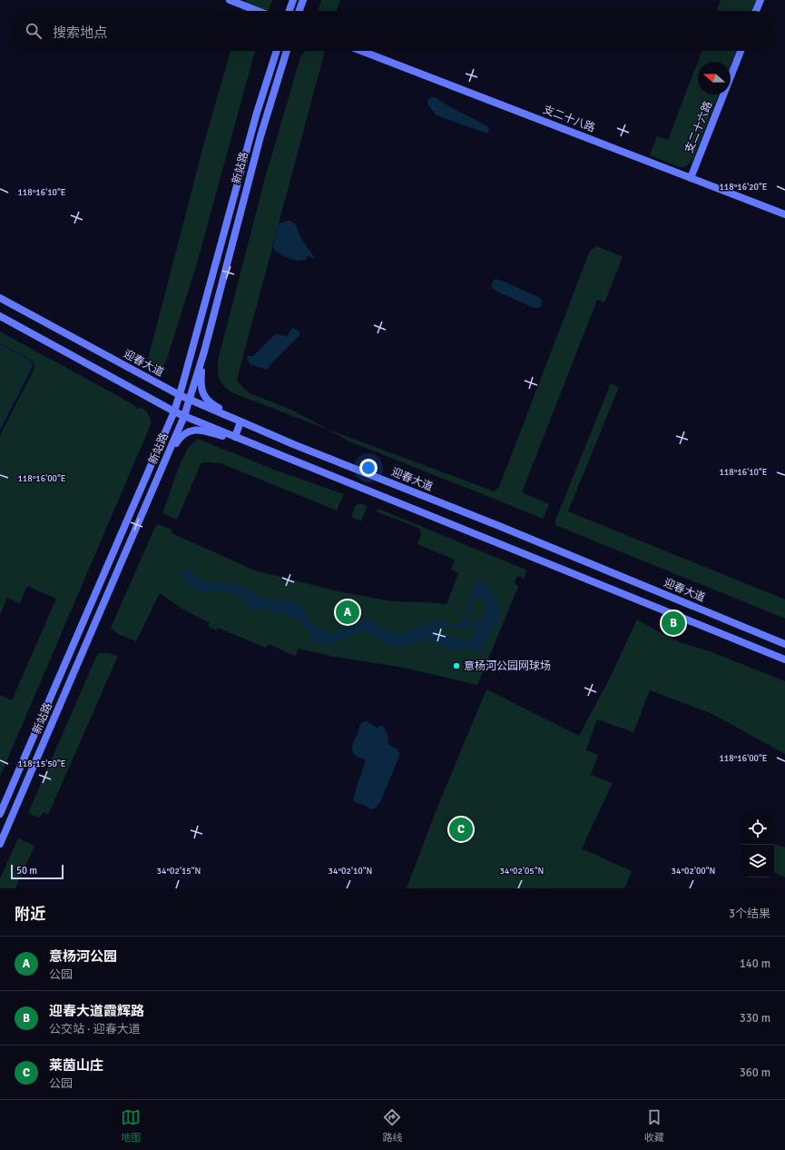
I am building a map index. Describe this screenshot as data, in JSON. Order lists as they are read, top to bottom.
{
  "streets": {
    "street": [
      "支二十八路",
      "支二十六路",
      "新站路",
      "迎春大道"
    ]
  },
  "crossings": [
    ["支二十八路", "支二十六路"],
    ["新站路", "迎春大道"]
  ],
  "places": ["意杨河公园网球场"],
  "scale_bar": "50 m",
  "north": "left",
  "page": {
    "search": "搜索地点",
    "pins": ["A", "B", "C"],
    "scale": "50 m",
    "heading": ["附近", "3个结果"],
    "list": [
      {
        "mark": "A",
        "name": "意杨河公园",
        "note": "公园",
        "value": "140 m"
      },
      {
        "mark": "B",
        "name": "迎春大道霞辉路",
        "note": "公交站 · 迎春大道",
        "value": "330 m"
      },
      {
        "mark": "C",
        "name": "莱茵山庄",
        "note": "公园",
        "value": "360 m"
      }
    ],
    "nav": ["地图", "路线", "收藏"]
  },
  "coordinates": [
    "118°16'20\"E",
    "118°16'10\"E",
    "118°16'00\"E",
    "118°15'50\"E",
    "34°02'15\"N",
    "34°02'10\"N",
    "34°02'05\"N",
    "34°02'00\"N"
  ]
}
